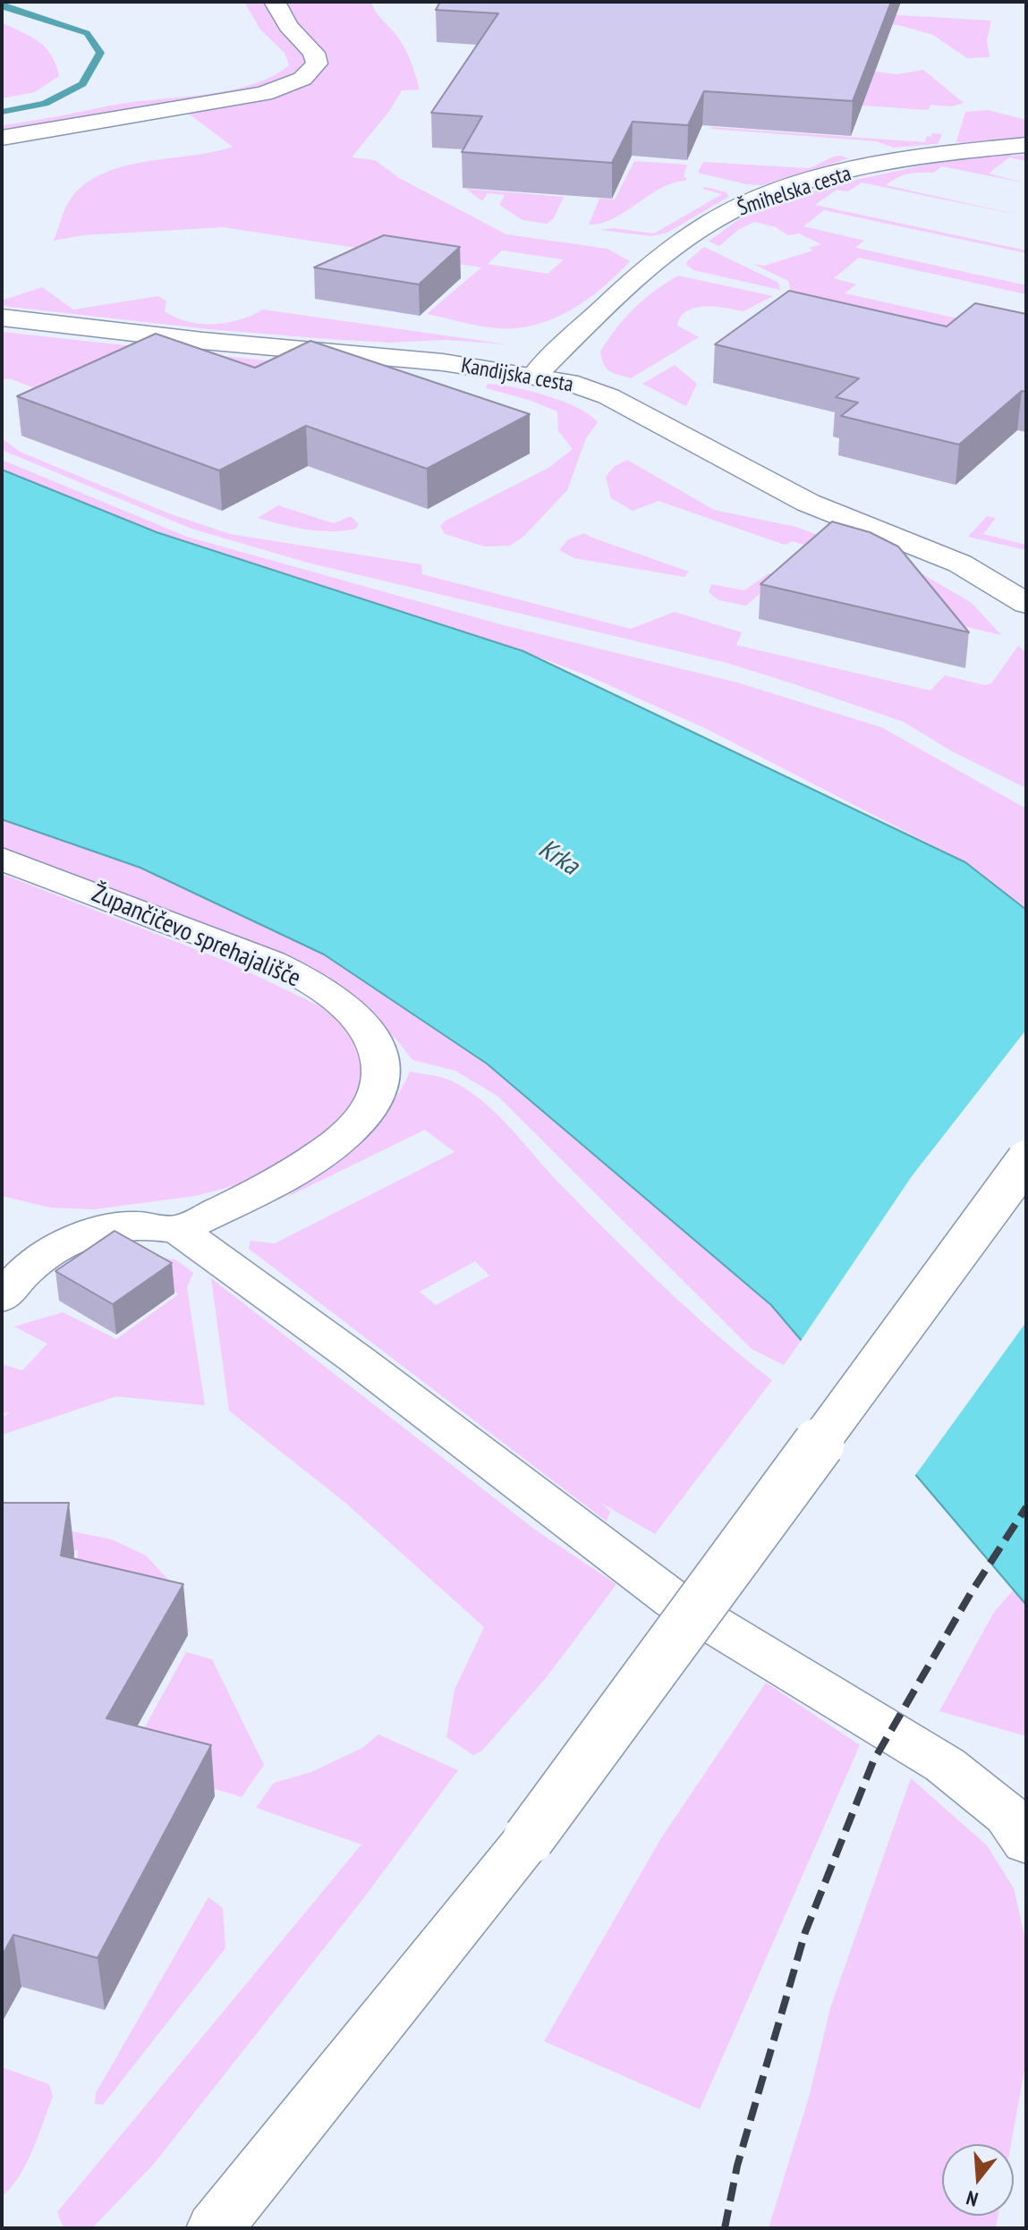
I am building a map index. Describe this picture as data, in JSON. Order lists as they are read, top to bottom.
{
  "streets": {
    "street": ["Šmihelska cesta", "Kandijska cesta", "Župančičevo sprehajališče"]
  },
  "crossings": [
    ["Šmihelska cesta", "Kandijska cesta"]
  ],
  "water": ["Krka"],
  "north": "bottom"
}
